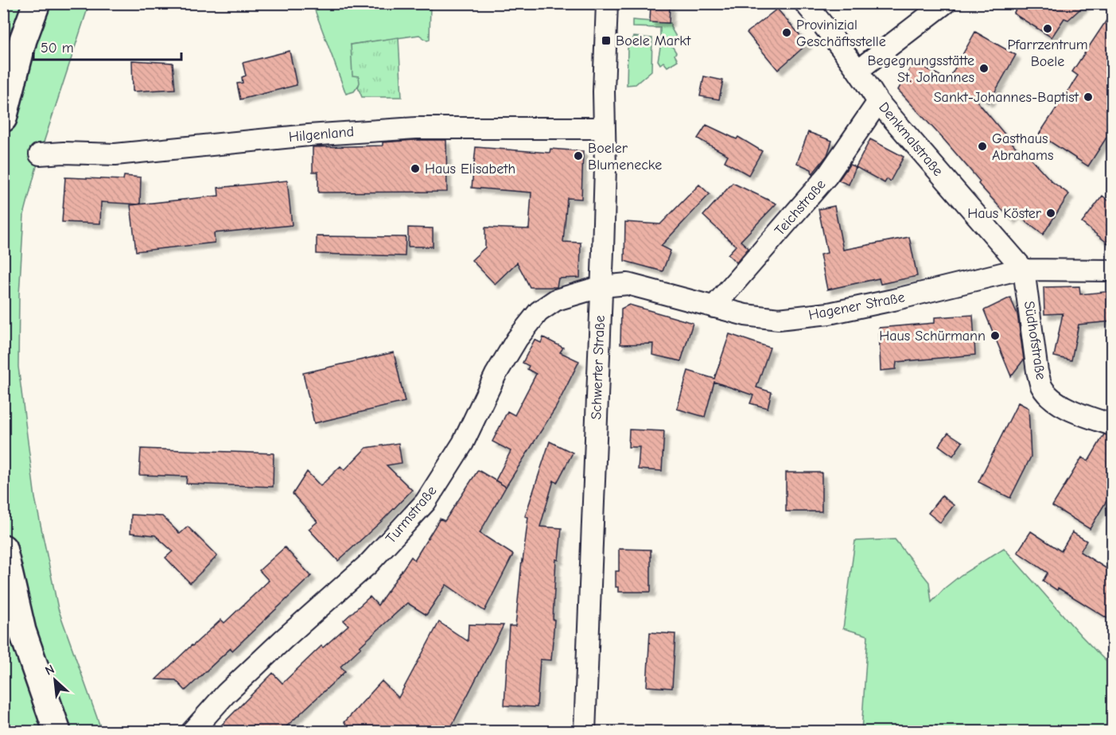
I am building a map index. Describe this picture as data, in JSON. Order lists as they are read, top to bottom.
{
  "streets": {
    "street": [
      "Hilgenland",
      "Denkmalstraße",
      "Teichstraße",
      "Hagener Straße",
      "Südhofstraße",
      "Schwerter Straße",
      "Turmstraße"
    ]
  },
  "crossings": [
    ["Hilgenland", "Schwerter Straße"],
    ["Denkmalstraße", "Teichstraße"],
    ["Denkmalstraße", "Hagener Straße"],
    ["Denkmalstraße", "Südhofstraße"],
    ["Teichstraße", "Hagener Straße"],
    ["Hagener Straße", "Südhofstraße"],
    ["Hagener Straße", "Schwerter Straße"],
    ["Hagener Straße", "Turmstraße"],
    ["Schwerter Straße", "Turmstraße"]
  ],
  "places": {
    "other": [
      "Pfarrzentrum Boele",
      "Provinizial Geschäftsstelle",
      "Begegnungsstätte St. Johannes",
      "Sankt-Johannes-Baptist",
      "Gasthaus Abrahams",
      "Boeler Blumenecke",
      "Haus Elisabeth",
      "Haus Köster",
      "Haus Schürmann"
    ],
    "transit": ["Boele Markt"]
  },
  "scale_bar": "50 m",
  "north": "top left"
}
